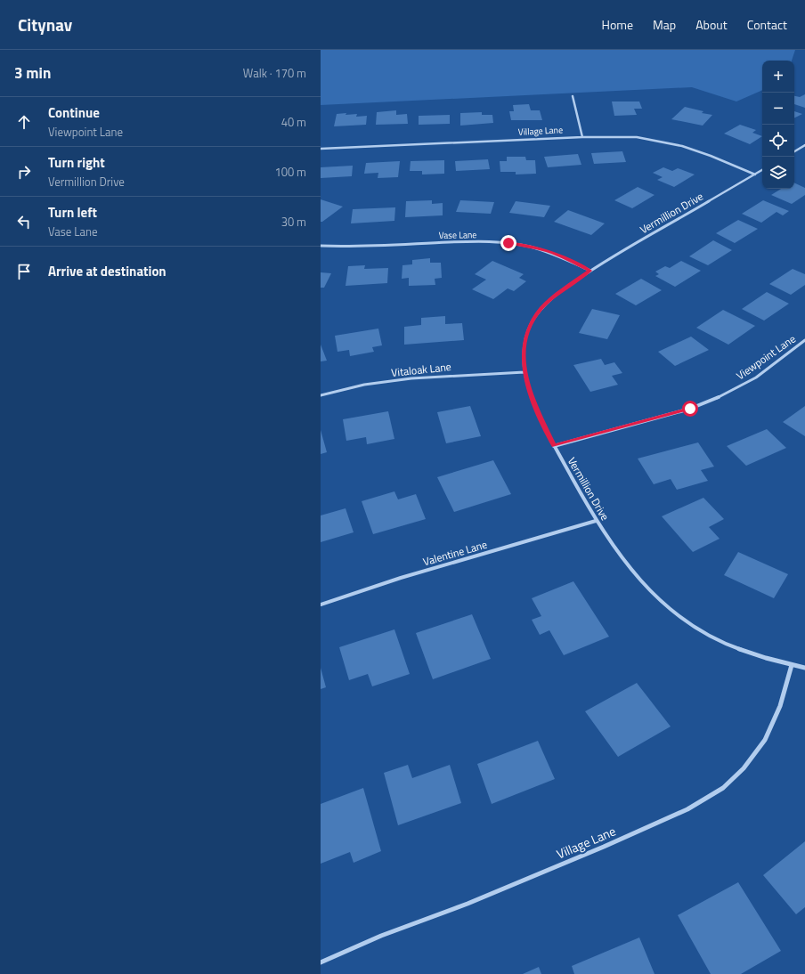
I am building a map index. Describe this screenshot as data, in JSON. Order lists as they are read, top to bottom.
{
  "streets": {
    "street": [
      "Village Lane",
      "Vermillion Drive",
      "Vase Lane",
      "Viewpoint Lane",
      "Vitaloak Lane",
      "Valentine Lane"
    ]
  },
  "crossings": [
    ["Village Lane", "Vermillion Drive"],
    ["Vermillion Drive", "Vase Lane"],
    ["Vermillion Drive", "Viewpoint Lane"],
    ["Vermillion Drive", "Vitaloak Lane"],
    ["Vermillion Drive", "Valentine Lane"]
  ],
  "page": {
    "header": "Citynav",
    "nav": [
      "Home",
      "Map",
      "About",
      "Contact"
    ],
    "heading": ["3 min", "Walk · 170 m"],
    "map_buttons": ["+", "−"],
    "list": [
      ["Continue", "Viewpoint Lane", "40 m"],
      ["Turn right", "Vermillion Drive", "100 m"],
      ["Turn left", "Vase Lane", "30 m"],
      "Arrive at destination"
    ]
  }
}
